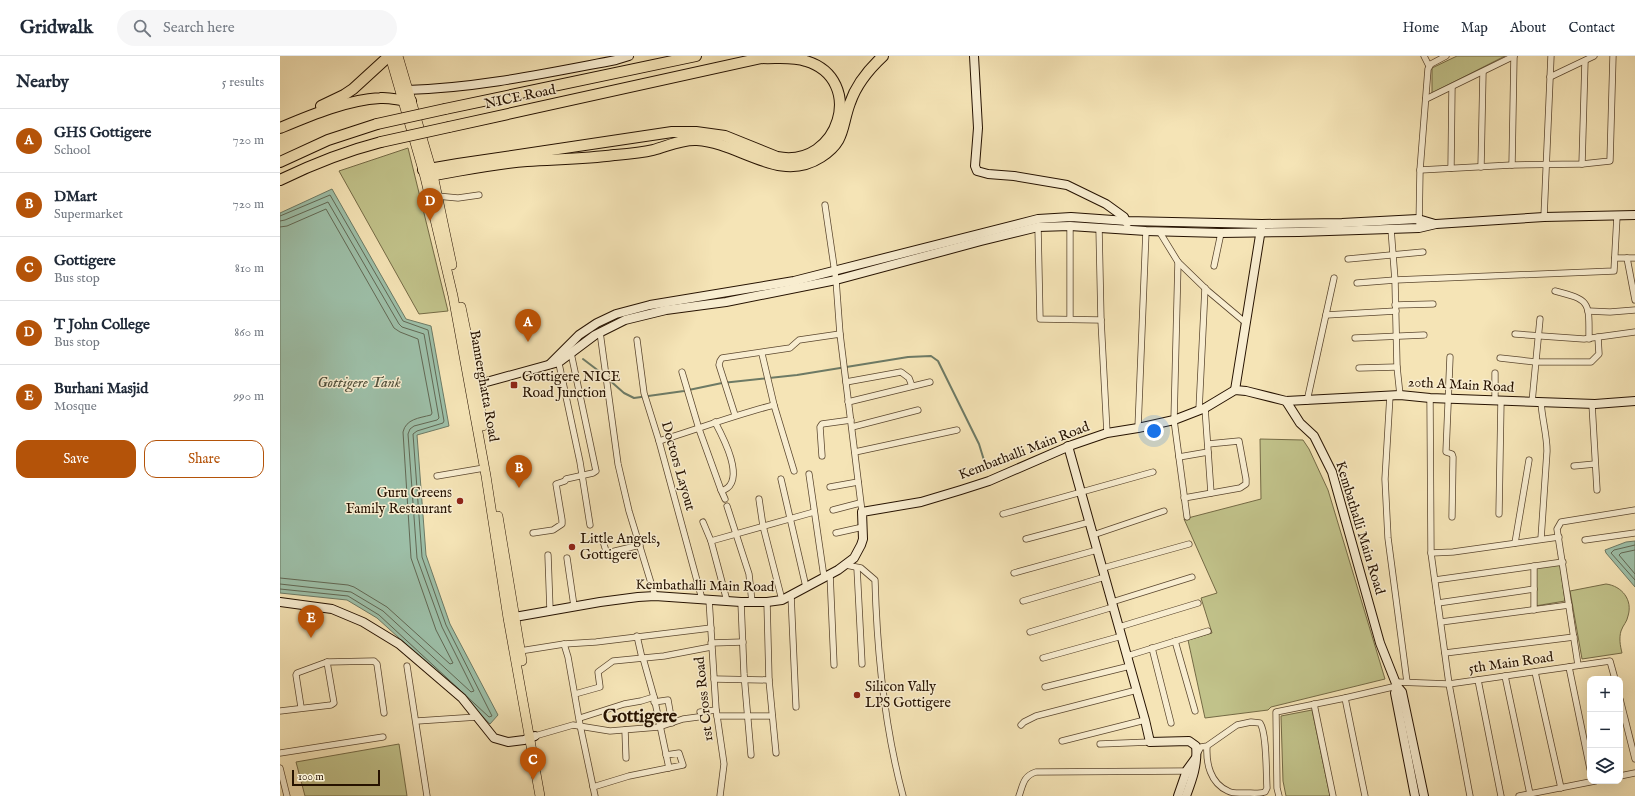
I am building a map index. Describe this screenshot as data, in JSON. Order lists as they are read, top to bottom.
{
  "streets": {
    "highway": ["NICE Road"],
    "main road": ["Bannerghatta Road"],
    "street": [
      "20th A Main Road",
      "Kembathalli Main Road",
      "Doctors Layout",
      "5th Main Road",
      "1st Cross Road"
    ]
  },
  "crossings": [
    ["20th A Main Road", "Kembathalli Main Road"],
    ["Bannerghatta Road", "Kembathalli Main Road"],
    ["Kembathalli Main Road", "Doctors Layout"],
    ["Kembathalli Main Road", "5th Main Road"],
    ["Kembathalli Main Road", "1st Cross Road"],
    ["Doctors Layout", "1st Cross Road"]
  ],
  "districts": ["Gottigere"],
  "water": ["Gottigere Tank"],
  "places": {
    "transit": ["Gottigere NICE Road Junction"],
    "other": ["Guru Greens Family Restaurant", "Little Angels, Gottigere", "Silicon Vally LPS Gottigere"]
  },
  "scale_bar": "100 m",
  "page": {
    "header": "Gridwalk",
    "search": "Search here",
    "nav": [
      "Home",
      "Map",
      "About",
      "Contact"
    ],
    "heading": ["Nearby", "5 results"],
    "list": [
      {
        "mark": "A",
        "name": "GHS Gottigere",
        "note": "School",
        "value": "720 m"
      },
      {
        "mark": "B",
        "name": "DMart",
        "note": "Supermarket",
        "value": "720 m"
      },
      {
        "mark": "C",
        "name": "Gottigere",
        "note": "Bus stop",
        "value": "810 m"
      },
      {
        "mark": "D",
        "name": "T John College",
        "note": "Bus stop",
        "value": "860 m"
      },
      {
        "mark": "E",
        "name": "Burhani Masjid",
        "note": "Mosque",
        "value": "990 m"
      }
    ],
    "pins": [
      "D",
      "A",
      "B",
      "E",
      "C"
    ],
    "buttons": ["Save", "Share"],
    "map_buttons": ["+", "−"],
    "scale": "100 m"
  }
}
